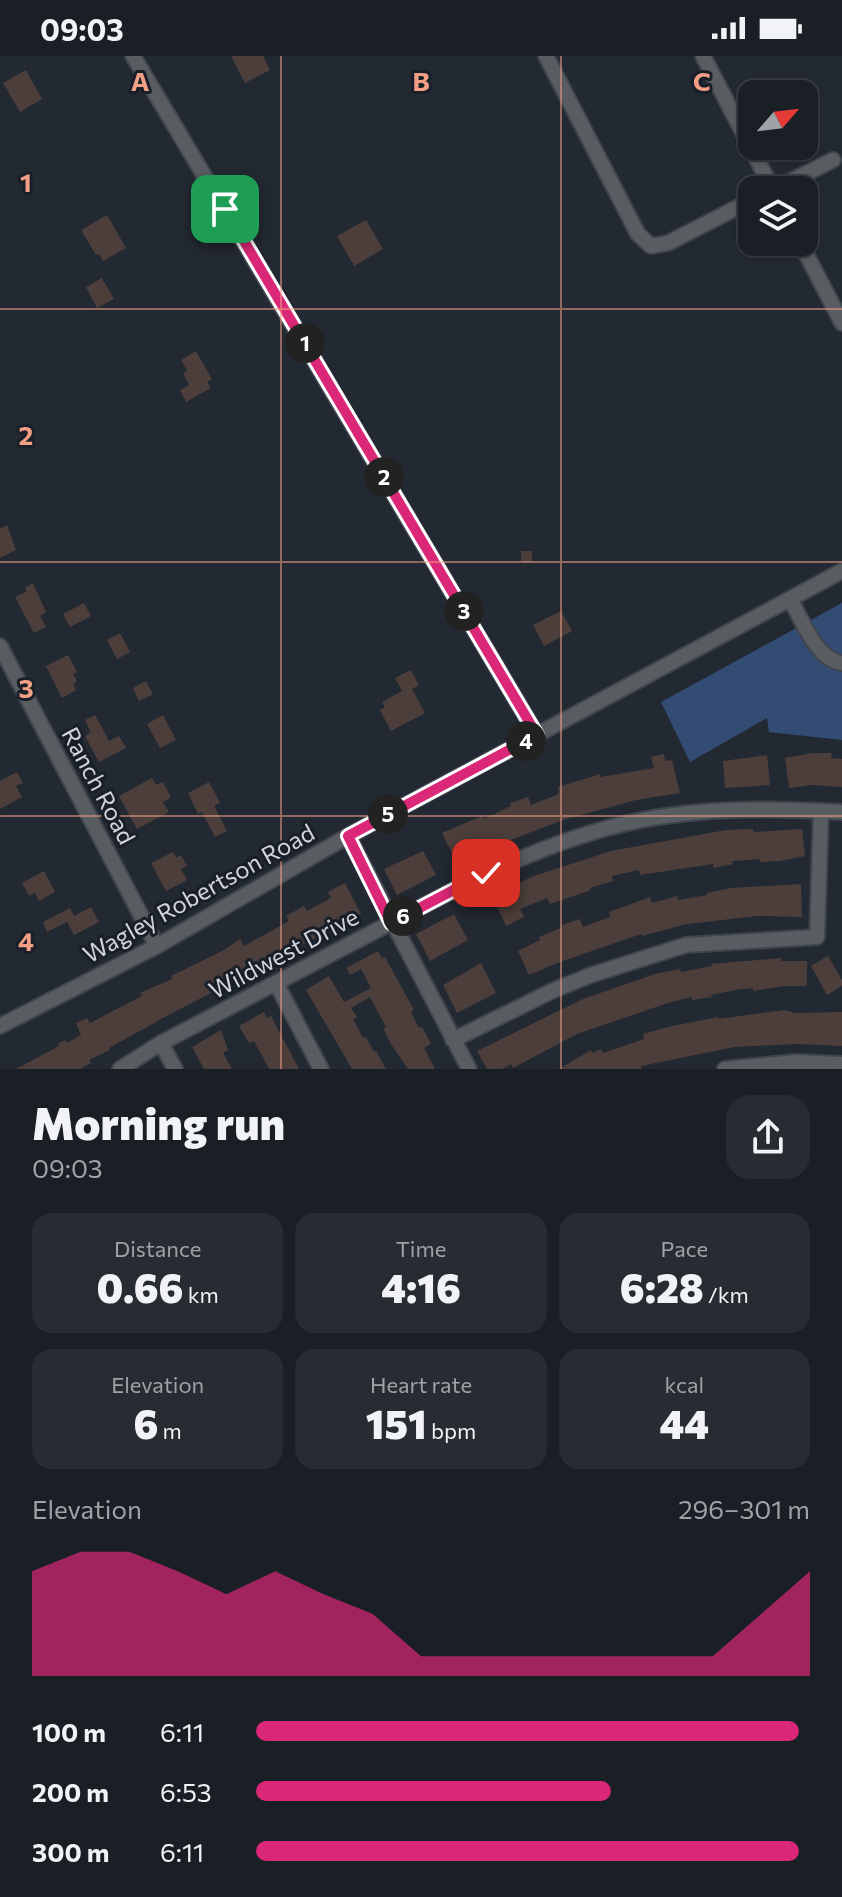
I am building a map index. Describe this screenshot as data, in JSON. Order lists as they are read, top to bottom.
{
  "streets": {
    "street": ["Ranch Road", "Wagley Robertson Road", "Wildwest Drive"]
  },
  "crossings": [
    ["Ranch Road", "Wagley Robertson Road"]
  ],
  "north": "top right",
  "page": {
    "status": "09:03",
    "pins": [
      "1",
      "2",
      "3",
      "4",
      "5",
      "6"
    ],
    "heading": ["Morning run", "09:03"],
    "stats": [
      ["Distance", "0.66 km"],
      ["Time", "4:16"],
      ["Pace", "6:28 /km"],
      ["Elevation", "6 m"],
      ["Heart rate", "151 bpm"],
      ["kcal", "44"]
    ],
    "chart": ["Elevation", "296–301 m"],
    "list": [
      {
        "name": "100 m",
        "note": "6:11"
      },
      {
        "name": "200 m",
        "note": "6:53"
      },
      {
        "name": "300 m",
        "note": "6:11"
      }
    ]
  },
  "grid": {
    "columns": ["A", "B", "C"],
    "rows": [
      "1",
      "2",
      "3",
      "4"
    ]
  }
}
